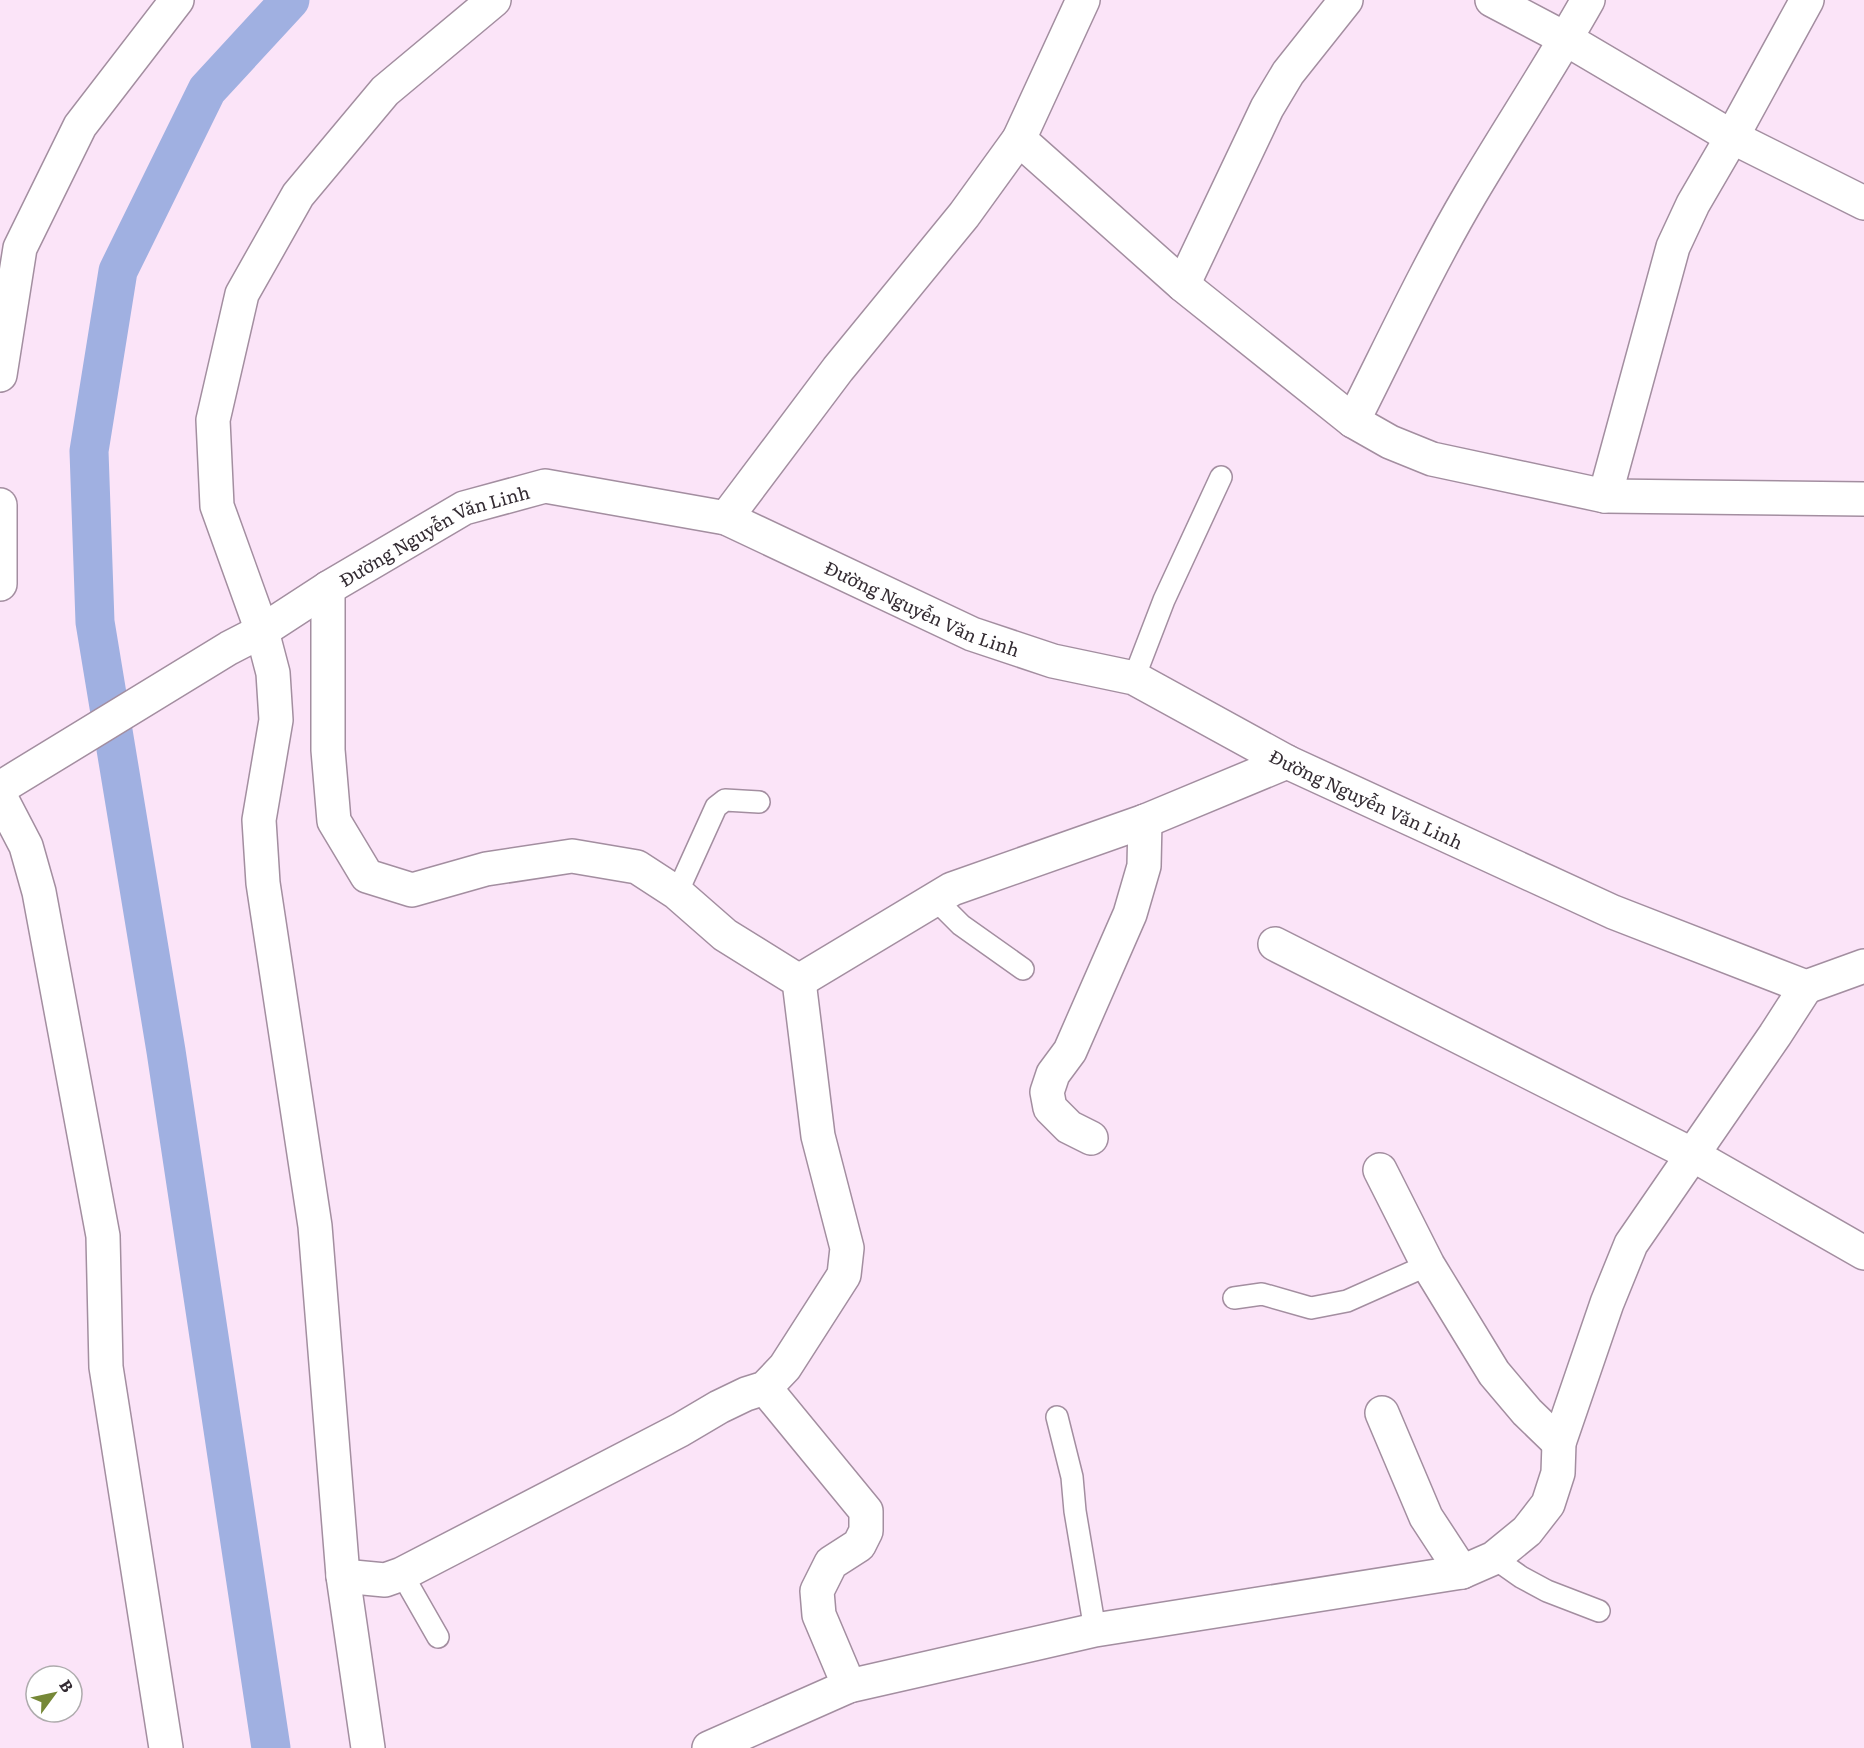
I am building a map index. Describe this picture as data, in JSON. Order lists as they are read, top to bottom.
{
  "streets": {
    "street": ["Đường Nguyễn Văn Linh"]
  },
  "north": "top right"
}
